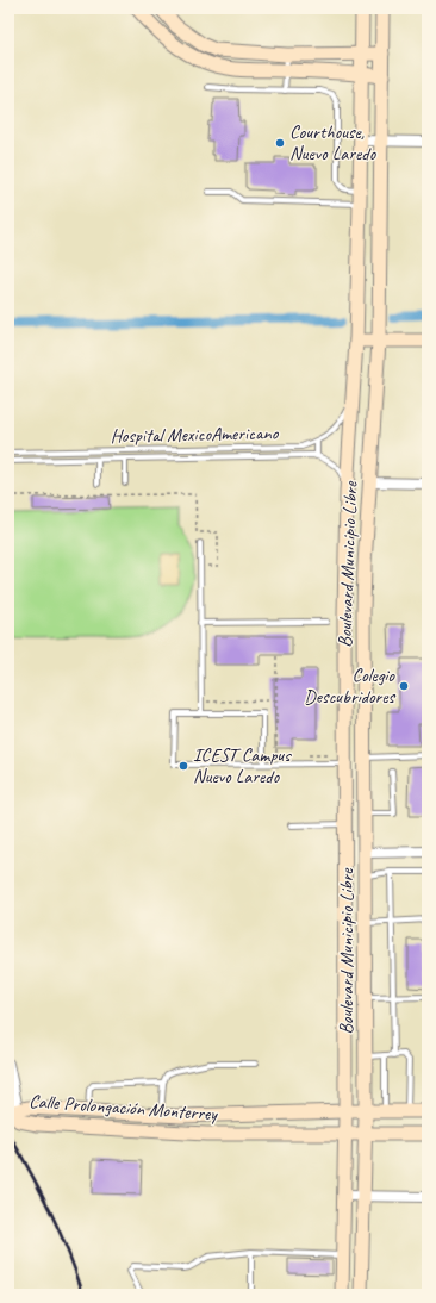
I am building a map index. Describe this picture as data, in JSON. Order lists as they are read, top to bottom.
{
  "streets": {
    "main road": ["Boulevard Municipio Libre", "Calle Prolongación Monterrey"],
    "lane": ["Hospital MexicoAmericano"]
  },
  "crossings": [
    ["Hospital MexicoAmericano", "Boulevard Municipio Libre"],
    ["Boulevard Municipio Libre", "Calle Prolongación Monterrey"]
  ],
  "places": ["Courthouse, Nuevo Laredo", "Colegio Descubridores", "ICEST Campus Nuevo Laredo"]
}
